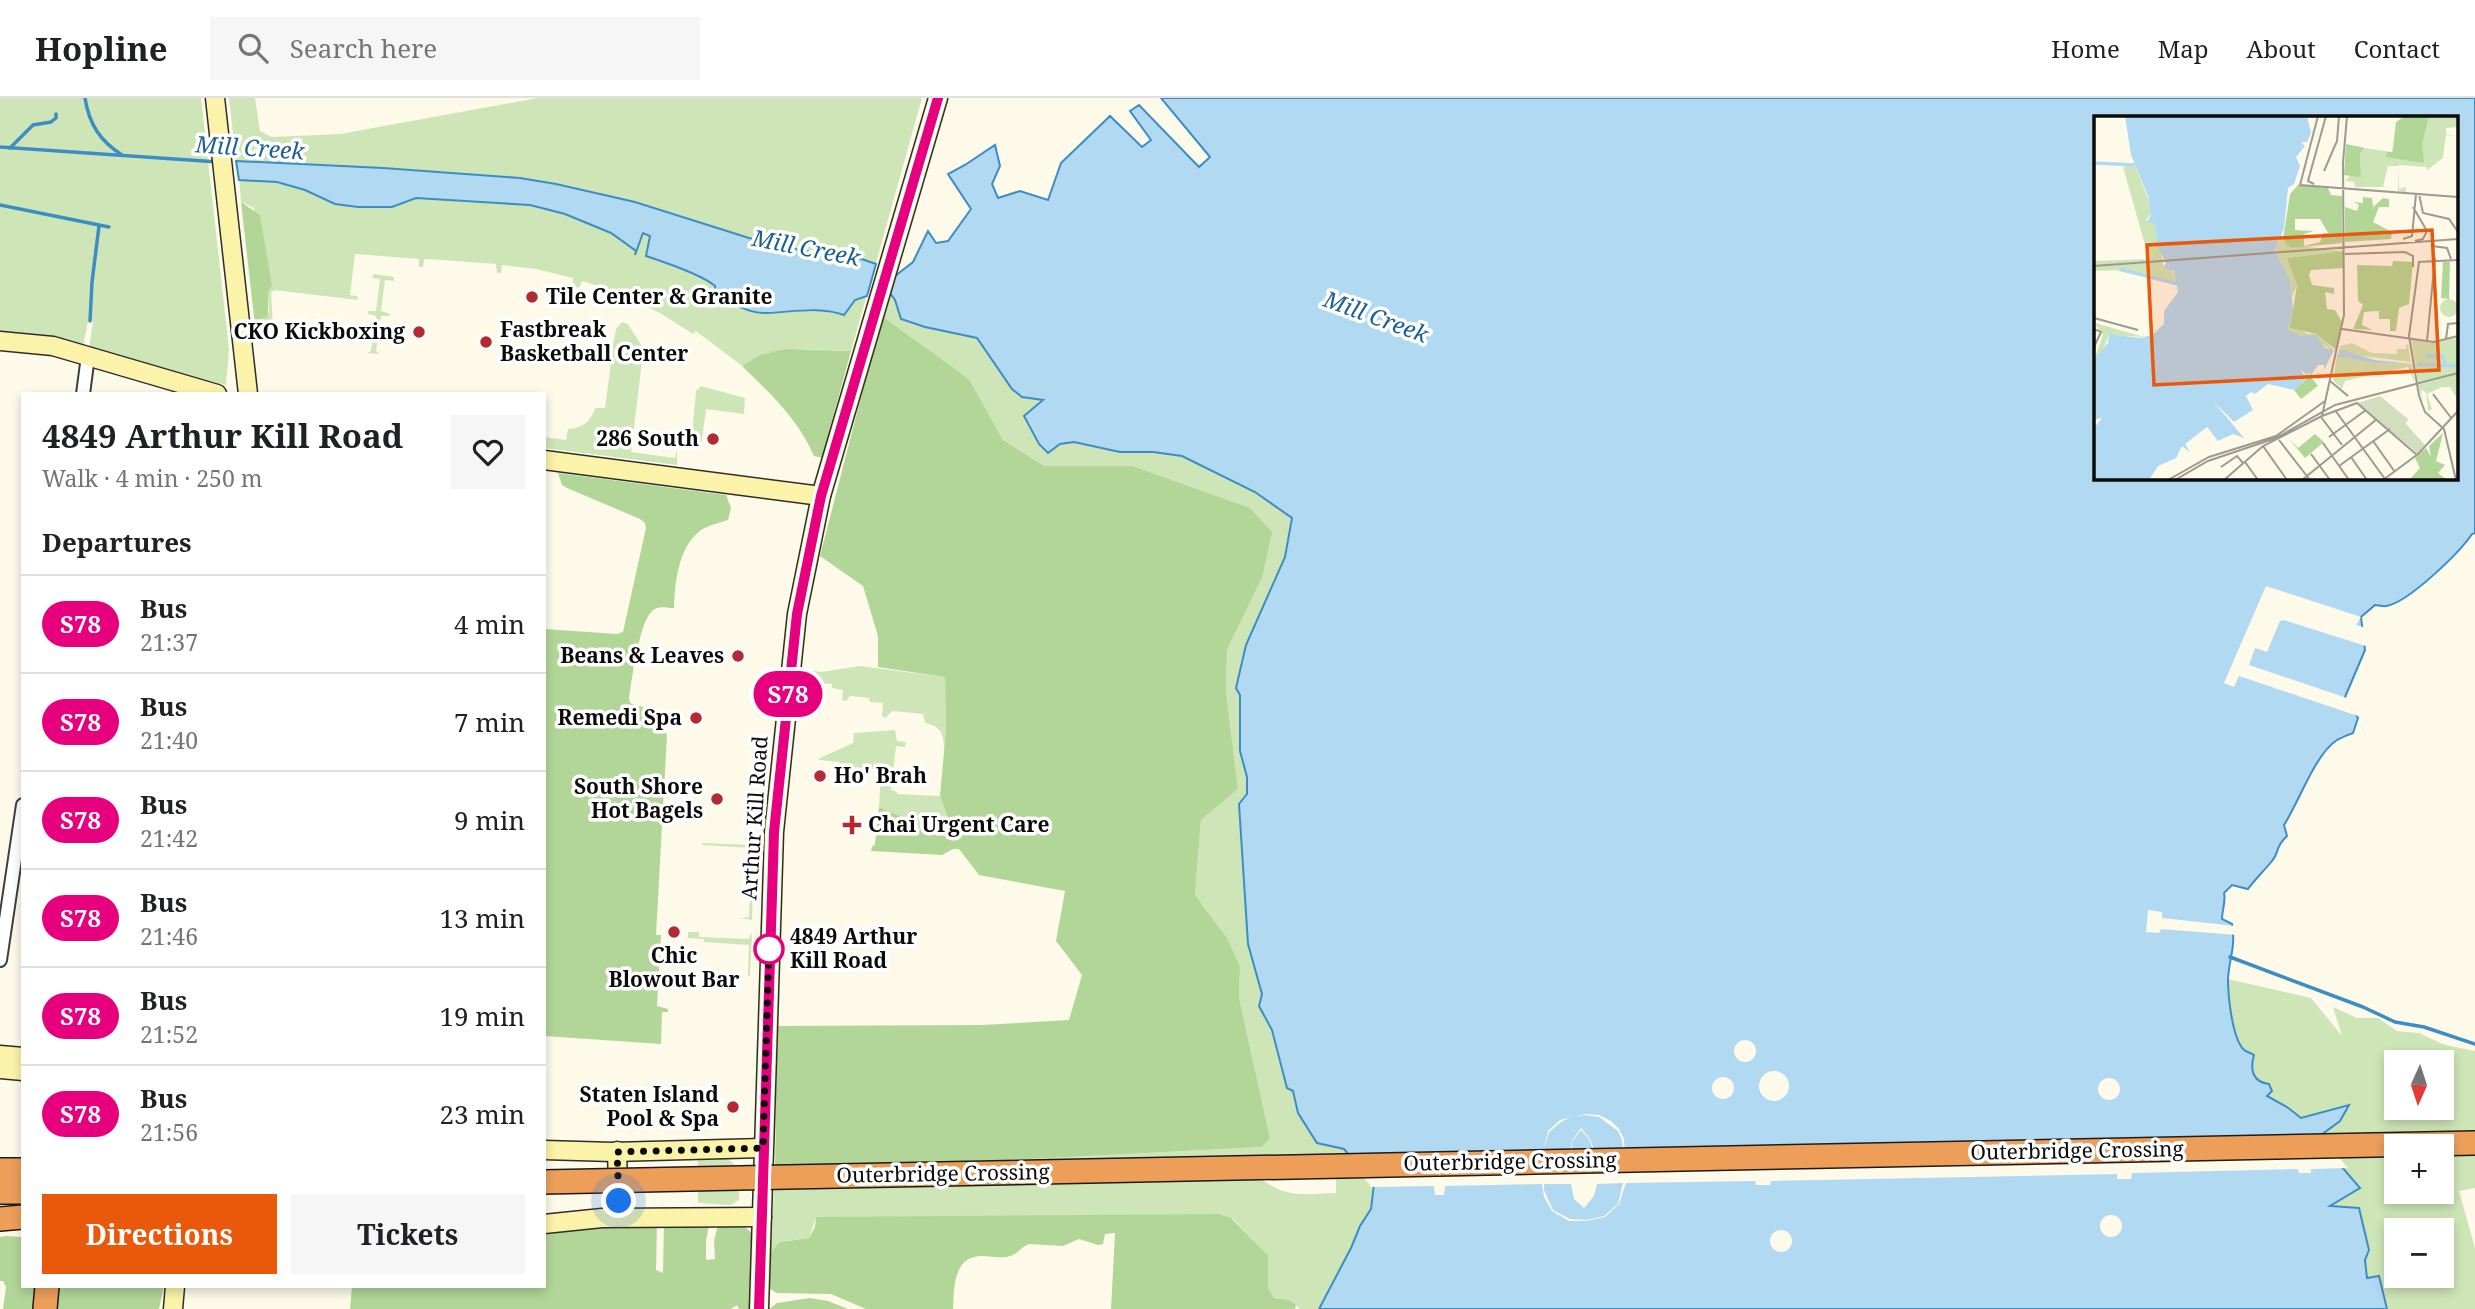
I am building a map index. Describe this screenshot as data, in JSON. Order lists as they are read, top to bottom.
{
  "streets": {
    "highway": ["Outerbridge Crossing"],
    "street": ["Arthur Kill Road"]
  },
  "water": ["Mill Creek"],
  "places": {
    "other": [
      "Tile Center & Granite",
      "CKO Kickboxing",
      "Fastbreak Basketball Center",
      "286 South",
      "Beans & Leaves",
      "Remedi Spa",
      "Ho' Brah",
      "South Shore Hot Bagels",
      "Chic Blowout Bar",
      "4849 Arthur Kill Road",
      "Staten Island Pool & Spa"
    ],
    "health": ["Chai Urgent Care"]
  },
  "lines": ["bus line S78"],
  "north": "bottom",
  "page": {
    "header": "Hopline",
    "search": "Search here",
    "nav": [
      "Home",
      "Map",
      "About",
      "Contact"
    ],
    "on_map": "S78",
    "heading": [
      ["4849 Arthur Kill Road", "Walk · 4 min · 250 m"],
      "Departures"
    ],
    "list": [
      {
        "mark": "S78",
        "name": "Bus",
        "note": "21:37",
        "value": "4 min"
      },
      {
        "mark": "S78",
        "name": "Bus",
        "note": "21:40",
        "value": "7 min"
      },
      {
        "mark": "S78",
        "name": "Bus",
        "note": "21:42",
        "value": "9 min"
      },
      {
        "mark": "S78",
        "name": "Bus",
        "note": "21:46",
        "value": "13 min"
      },
      {
        "mark": "S78",
        "name": "Bus",
        "note": "21:52",
        "value": "19 min"
      },
      {
        "mark": "S78",
        "name": "Bus",
        "note": "21:56",
        "value": "23 min"
      }
    ],
    "map_buttons": ["+", "−"],
    "buttons": ["Directions", "Tickets"]
  }
}
